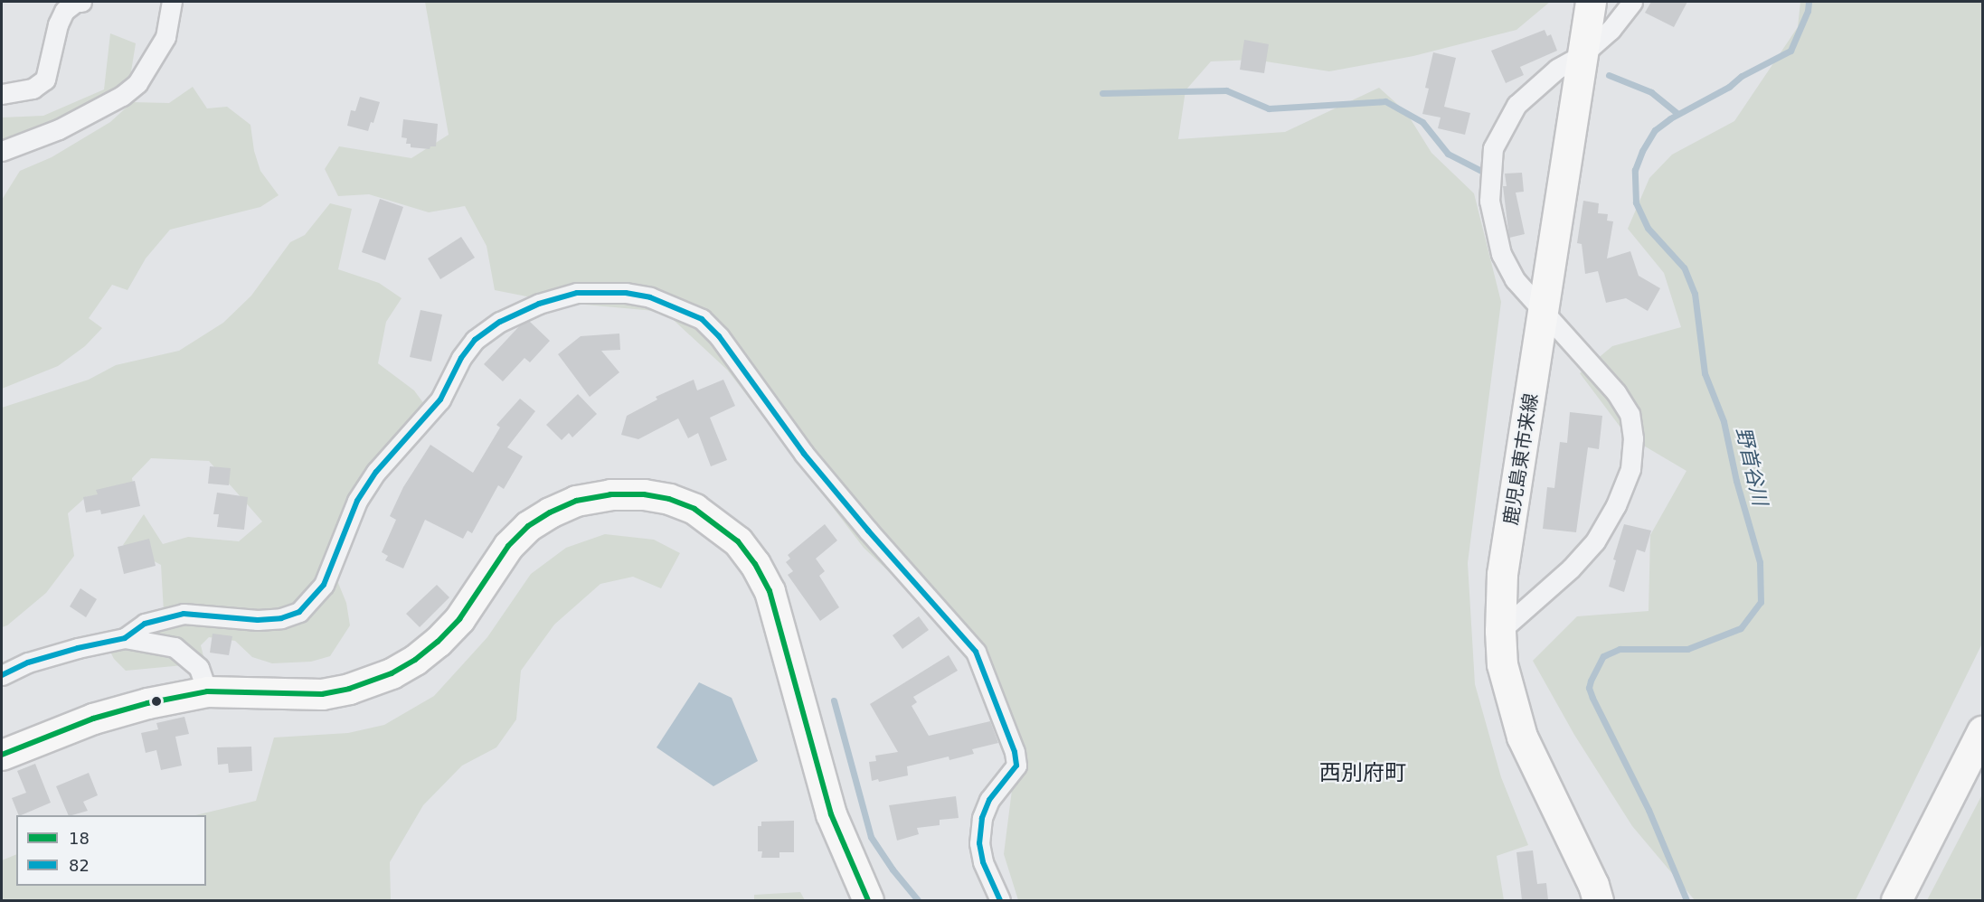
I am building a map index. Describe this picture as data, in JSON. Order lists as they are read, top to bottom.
{
  "streets": {
    "main road": ["鹿児島東市来線"]
  },
  "districts": ["西別府町"],
  "water": ["野首谷川"],
  "lines": ["transit line 82", "transit line 18"],
  "legend": ["18", "82"]
}
